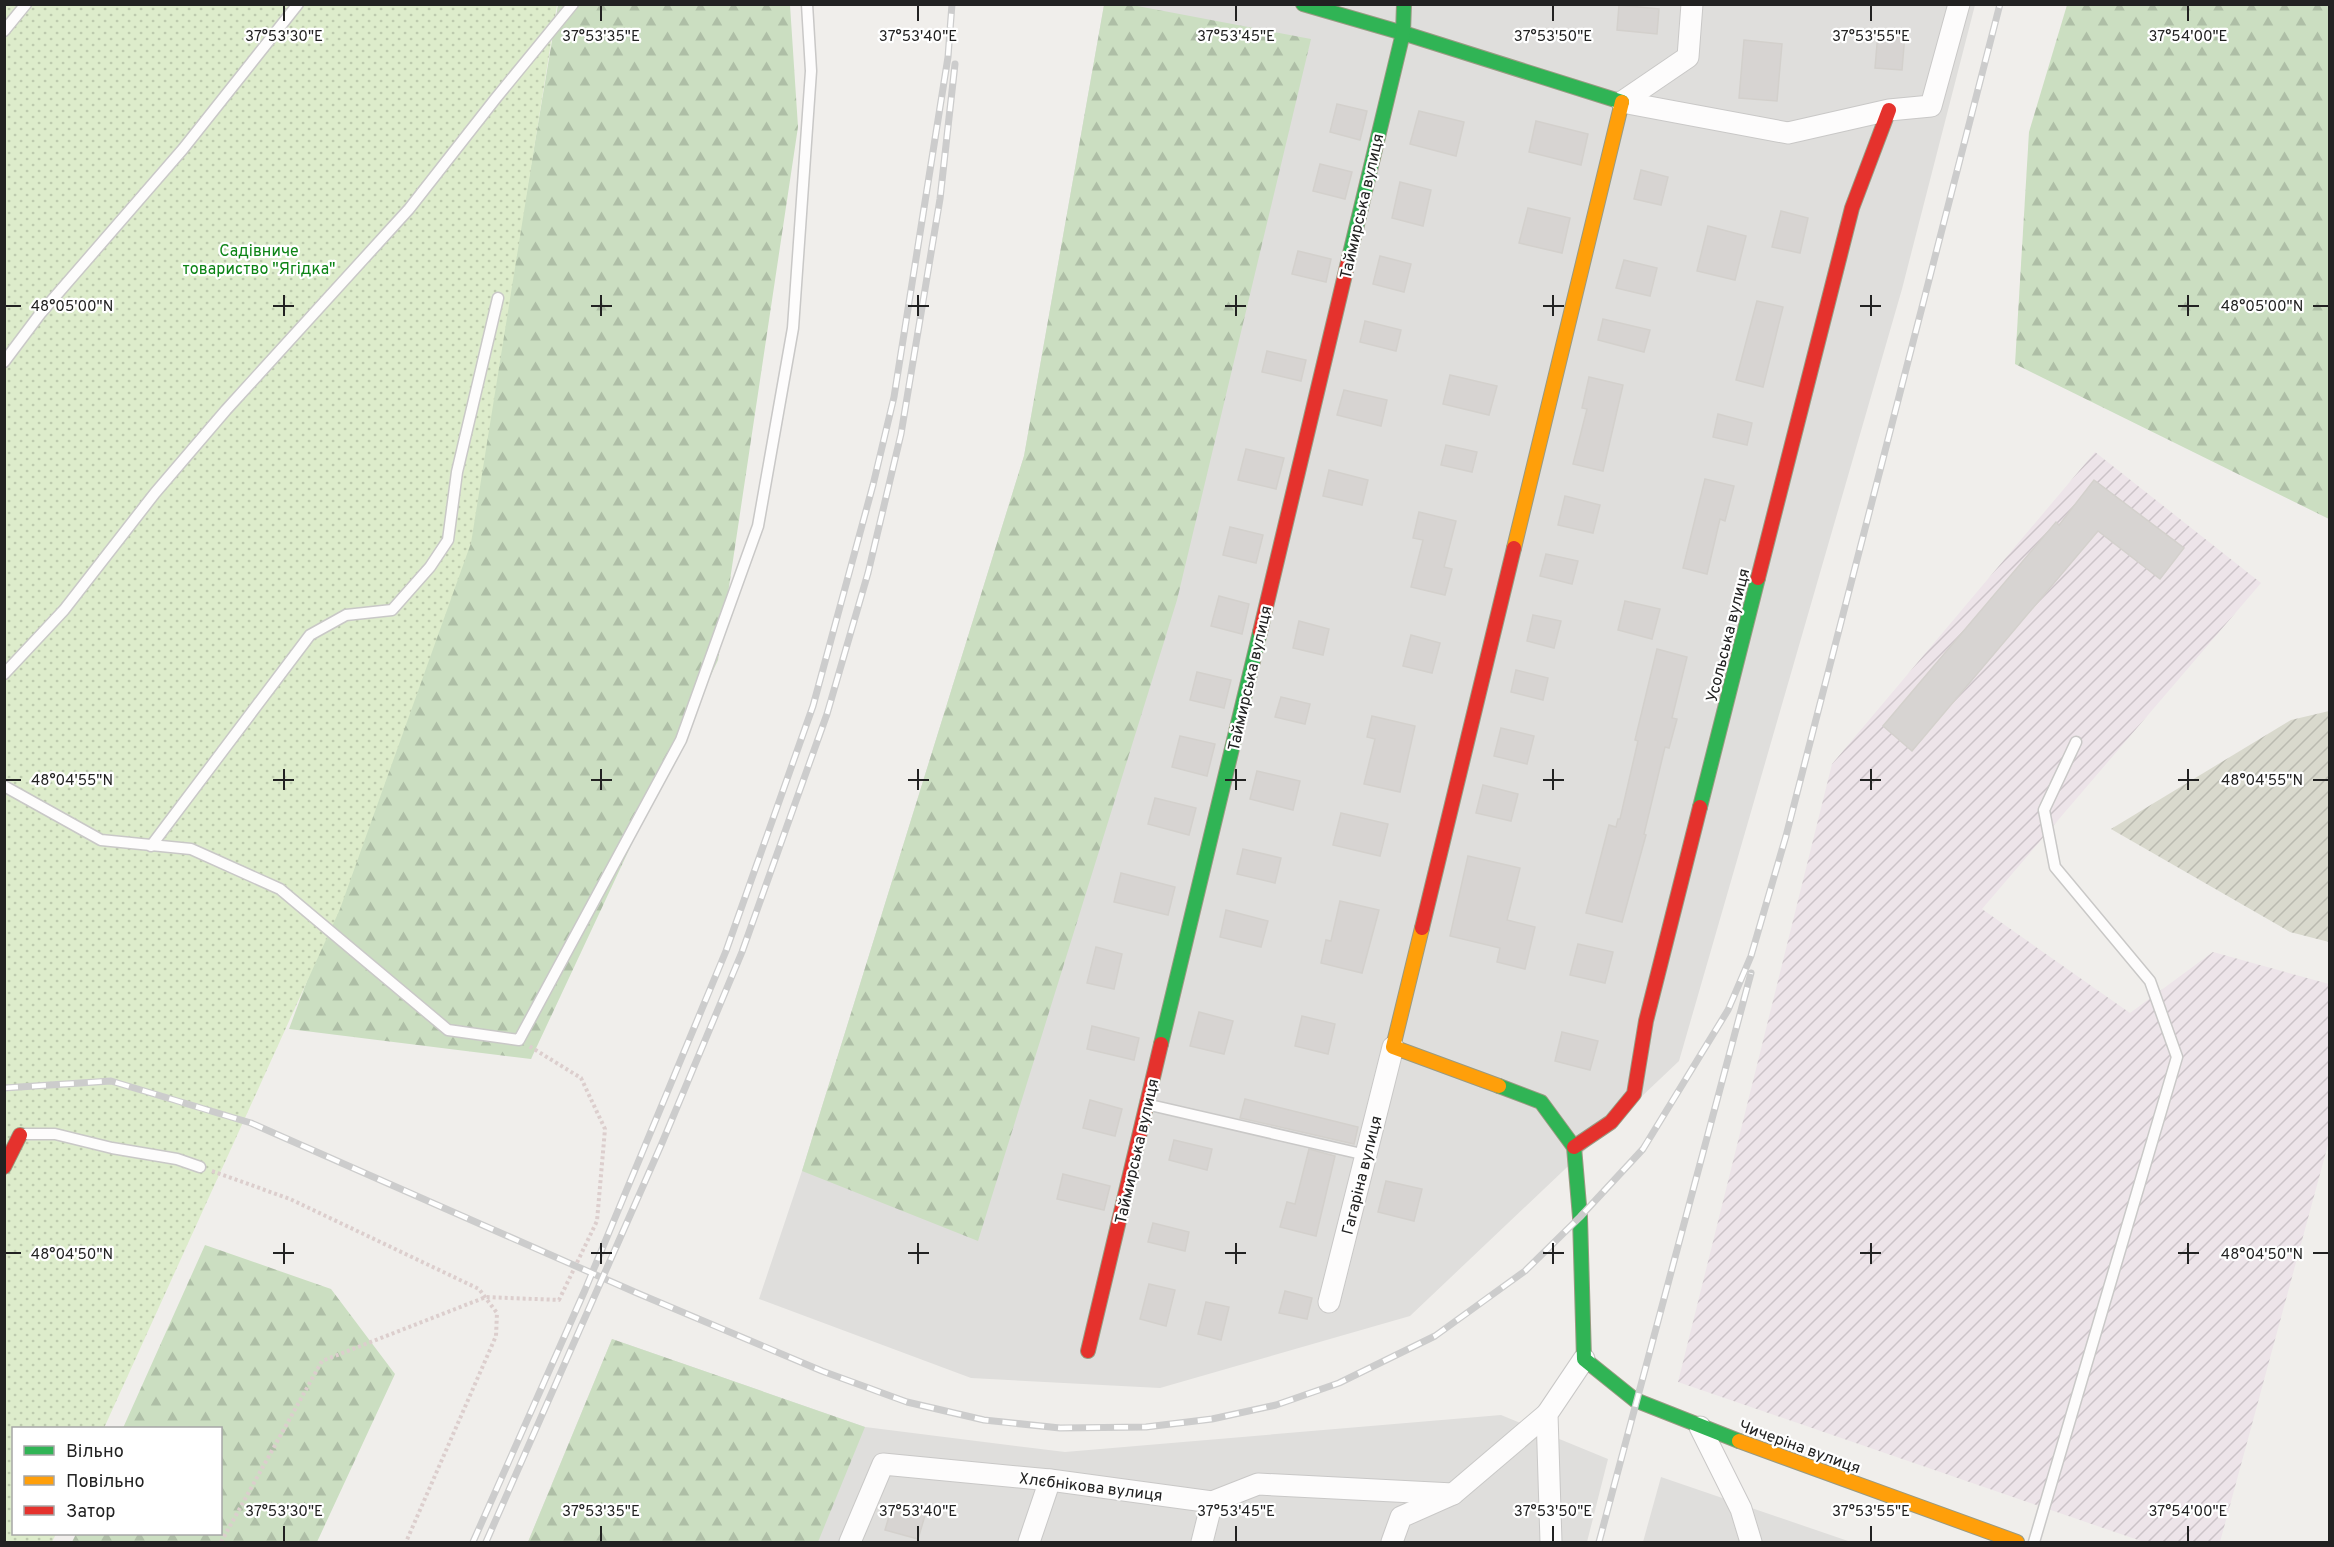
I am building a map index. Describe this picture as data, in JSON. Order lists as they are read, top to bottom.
{
  "streets": {
    "street": [
      "Таймирська вулиця",
      "Усольська вулиця",
      "Гагаріна вулиця",
      "Чичеріна вулиця",
      "Хлєбнікова вулиця"
    ]
  },
  "parks": ["Садівниче товариство \"Ягідка\""],
  "legend": ["Вільно", "Повільно", "Затор"],
  "coordinates": [
    "37°53'30\"E",
    "37°53'35\"E",
    "37°53'40\"E",
    "37°53'45\"E",
    "37°53'50\"E",
    "37°53'55\"E",
    "37°54'00\"E",
    "48°05'00\"N",
    "48°04'55\"N",
    "48°04'50\"N"
  ]
}
